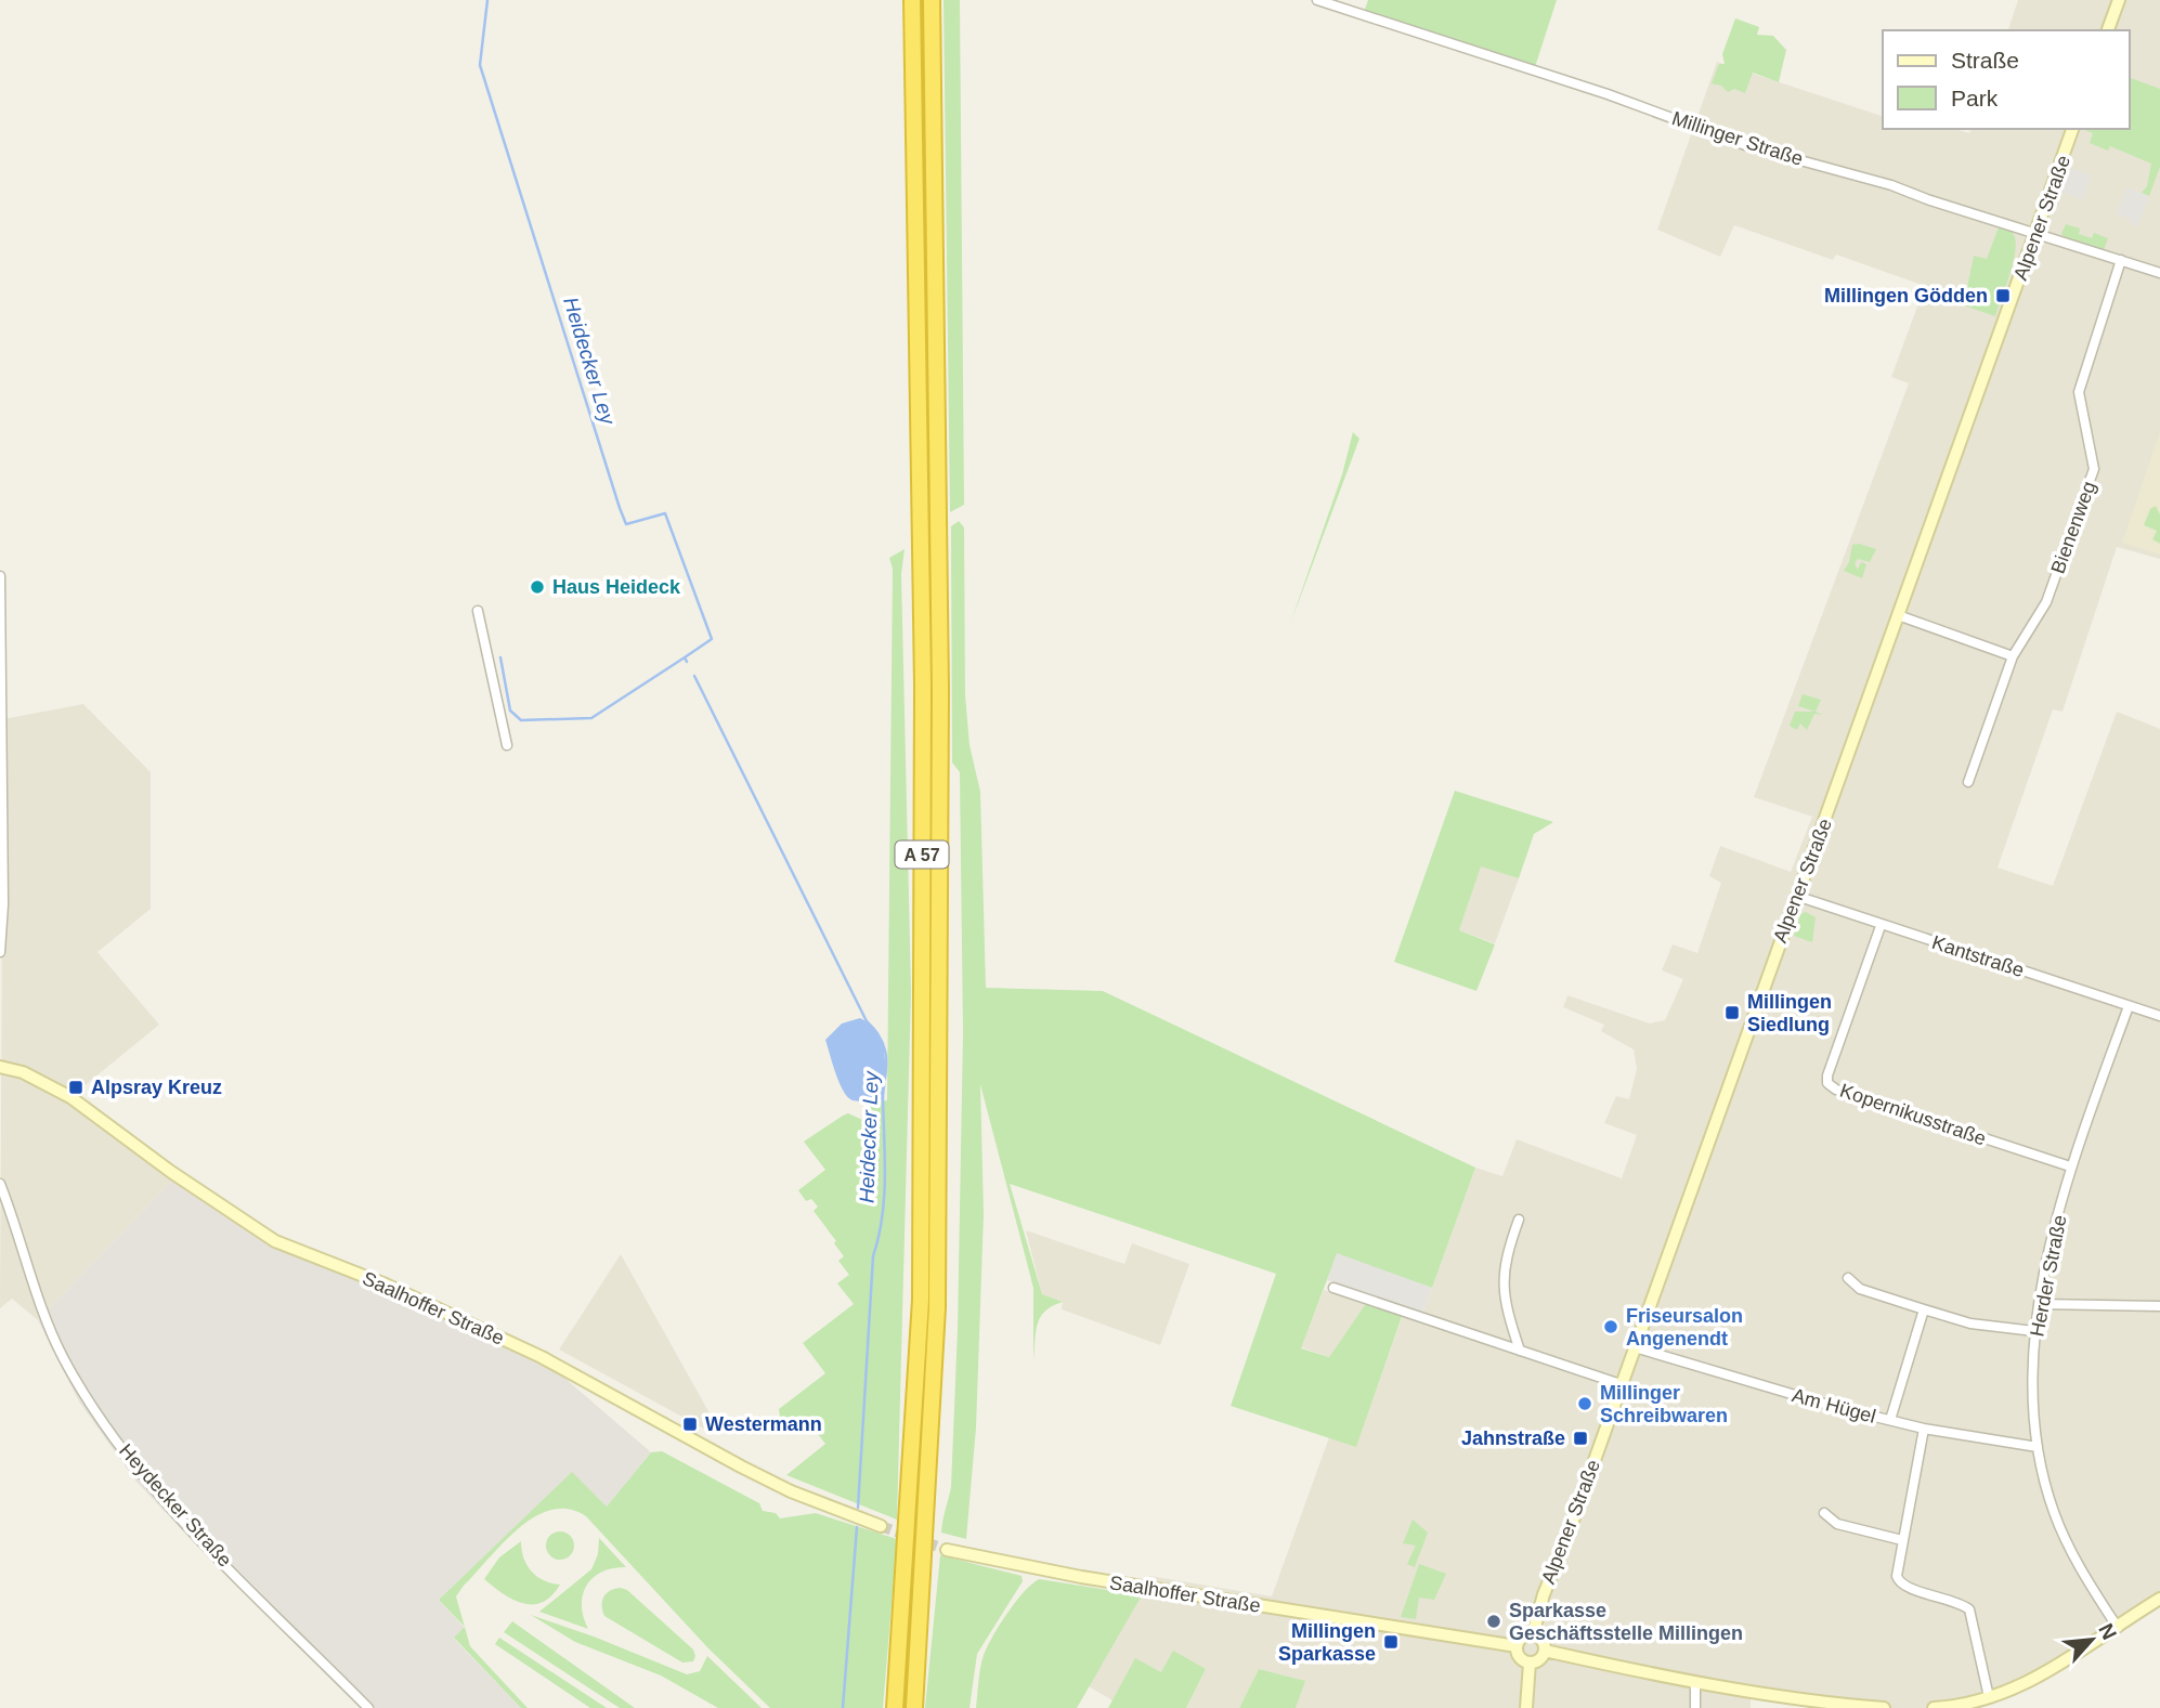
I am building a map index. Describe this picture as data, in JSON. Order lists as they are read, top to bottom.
{
  "streets": {
    "highway": ["A 57"],
    "street": [
      "Millinger Straße",
      "Alpener Straße",
      "Bienenweg",
      "Kantstraße",
      "Kopernikusstraße",
      "Herder Straße",
      "Saalhoffer Straße",
      "Am Hügel",
      "Heydecker Straße"
    ]
  },
  "crossings": [
    ["Millinger Straße", "Alpener Straße"],
    ["Millinger Straße", "Bienenweg"],
    ["Alpener Straße", "Kantstraße"],
    ["Alpener Straße", "Saalhoffer Straße"],
    ["Alpener Straße", "Am Hügel"],
    ["Kantstraße", "Kopernikusstraße"],
    ["Kantstraße", "Herder Straße"],
    ["Kopernikusstraße", "Herder Straße"],
    ["Herder Straße", "Am Hügel"]
  ],
  "water": ["Heidecker Ley"],
  "places": {
    "transit": [
      "Millingen Gödden",
      "Millingen Siedlung",
      "Alpsray Kreuz",
      "Westermann",
      "Jahnstraße",
      "Millingen Sparkasse"
    ],
    "other": [
      "Haus Heideck",
      "Friseursalon Angenendt",
      "Millinger Schreibwaren",
      "Sparkasse Geschäftsstelle Millingen"
    ]
  },
  "legend": ["Straße", "Park"],
  "north": "top right"
}
